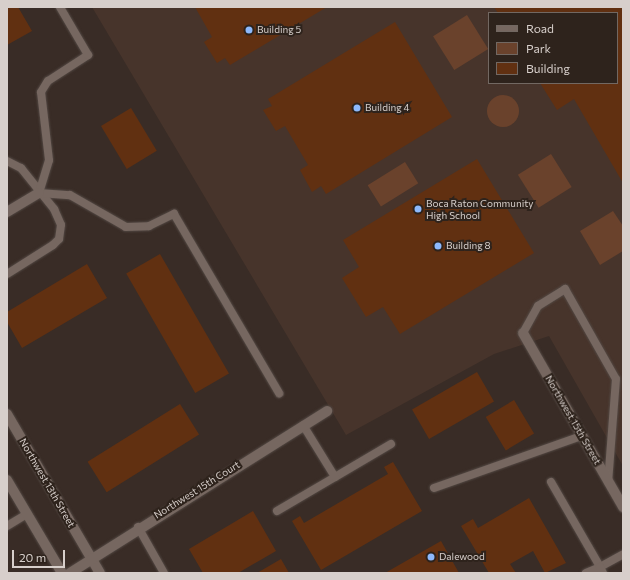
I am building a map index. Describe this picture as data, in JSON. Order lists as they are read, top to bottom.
{
  "streets": {
    "street": ["Northwest 15th Street", "Northwest 13th Street", "Northwest 15th Court"]
  },
  "crossings": [
    ["Northwest 13th Street", "Northwest 15th Court"]
  ],
  "places": [
    "Building 5",
    "Building 4",
    "Boca Raton Community High School",
    "Building 8",
    "Dalewood"
  ],
  "legend": ["Road", "Park", "Building"],
  "scale_bar": "20 m"
}
